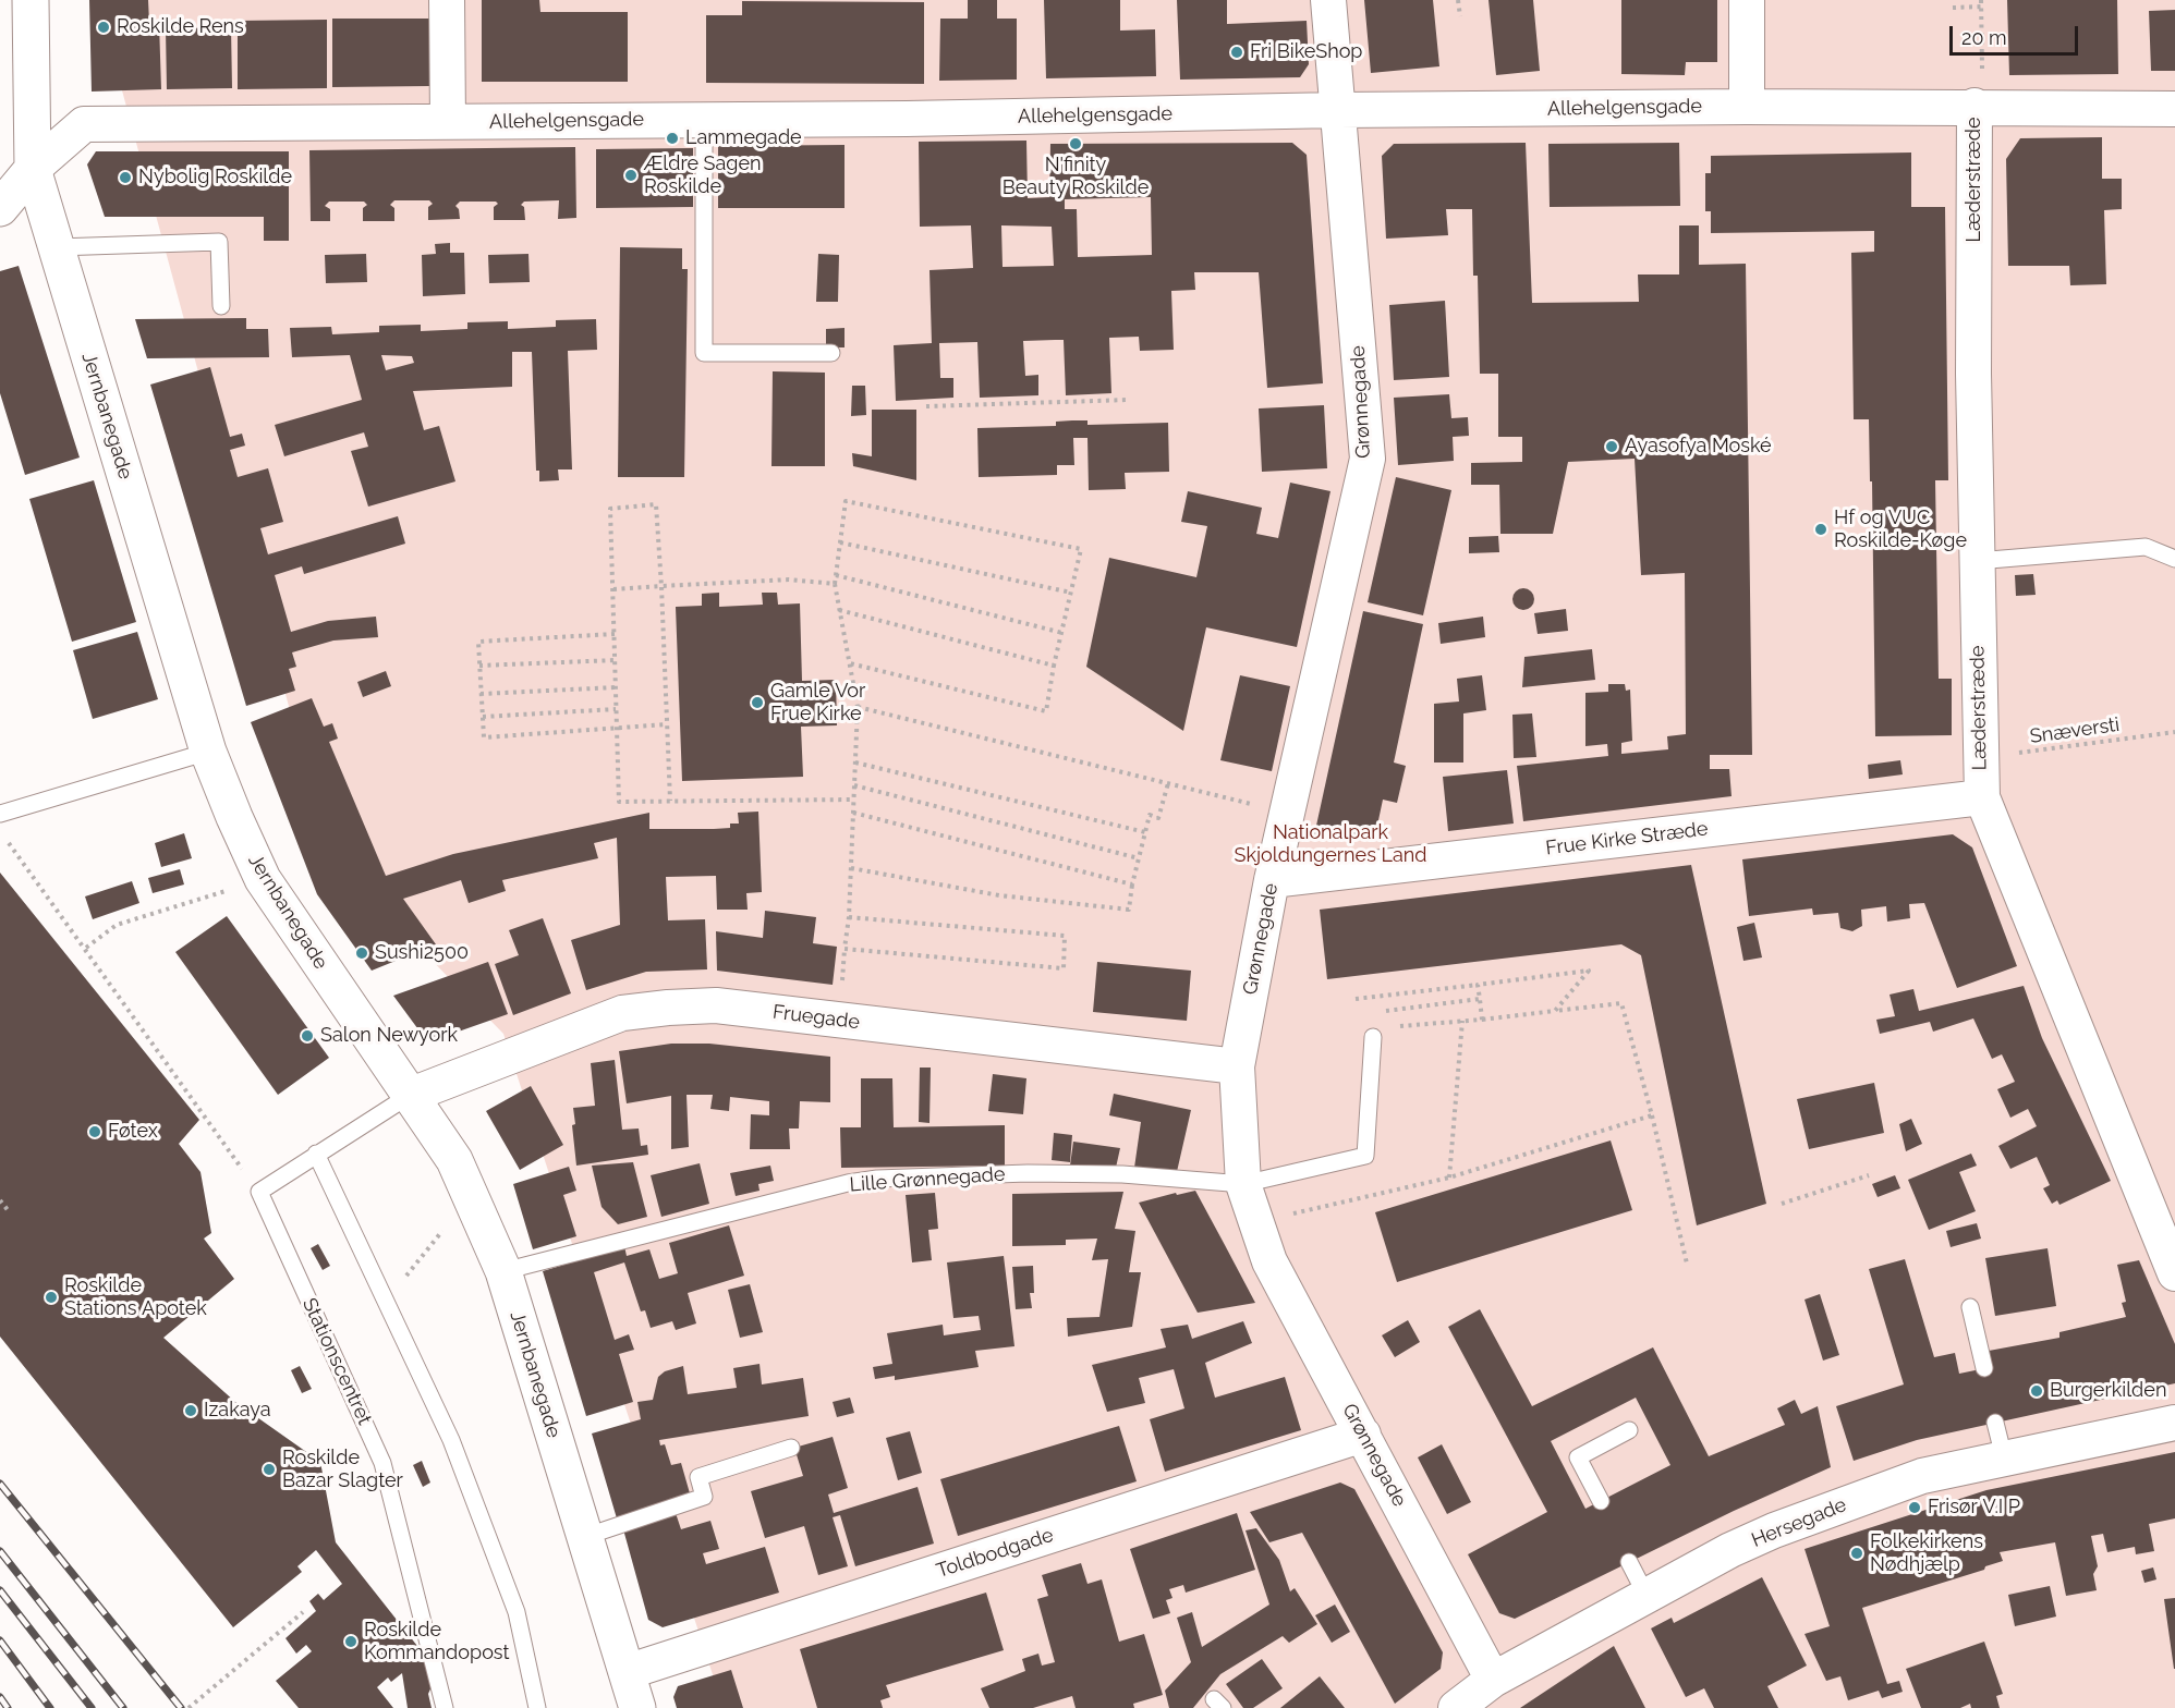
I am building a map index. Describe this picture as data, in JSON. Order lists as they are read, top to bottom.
{
  "streets": {
    "street": [
      "Allehelgensgade",
      "Læderstræde",
      "Grønnegade",
      "Jernbanegade",
      "Frue Kirke Stræde",
      "Fruegade",
      "Hersegade",
      "Toldbodgade"
    ],
    "lane": ["Lille Grønnegade", "Stationscentret"],
    "path": ["Snæversti"]
  },
  "crossings": [
    ["Allehelgensgade", "Læderstræde"],
    ["Allehelgensgade", "Grønnegade"],
    ["Allehelgensgade", "Jernbanegade"],
    ["Læderstræde", "Snæversti"],
    ["Læderstræde", "Frue Kirke Stræde"],
    ["Grønnegade", "Frue Kirke Stræde"],
    ["Grønnegade", "Fruegade"],
    ["Grønnegade", "Lille Grønnegade"],
    ["Grønnegade", "Hersegade"],
    ["Grønnegade", "Toldbodgade"],
    ["Jernbanegade", "Fruegade"],
    ["Jernbanegade", "Lille Grønnegade"],
    ["Jernbanegade", "Toldbodgade"]
  ],
  "parks": ["Nationalpark Skjoldungernes Land"],
  "places": [
    "Roskilde Rens",
    "Fri BikeShop",
    "Lammegade",
    "N'finity Beauty Roskilde",
    "Ældre Sagen Roskilde",
    "Nybolig Roskilde",
    "Ayasofya Moské",
    "Hf og VUC Roskilde-Køge",
    "Gamle Vor Frue Kirke",
    "Sushi2500",
    "Salon Newyork",
    "Føtex",
    "Roskilde Stations Apotek",
    "Burgerkilden",
    "Izakaya",
    "Roskilde Bazar Slagter",
    "Frisør V.I P",
    "Folkekirkens Nødhjælp",
    "Roskilde Kommandopost"
  ],
  "scale_bar": "20 m"
}
